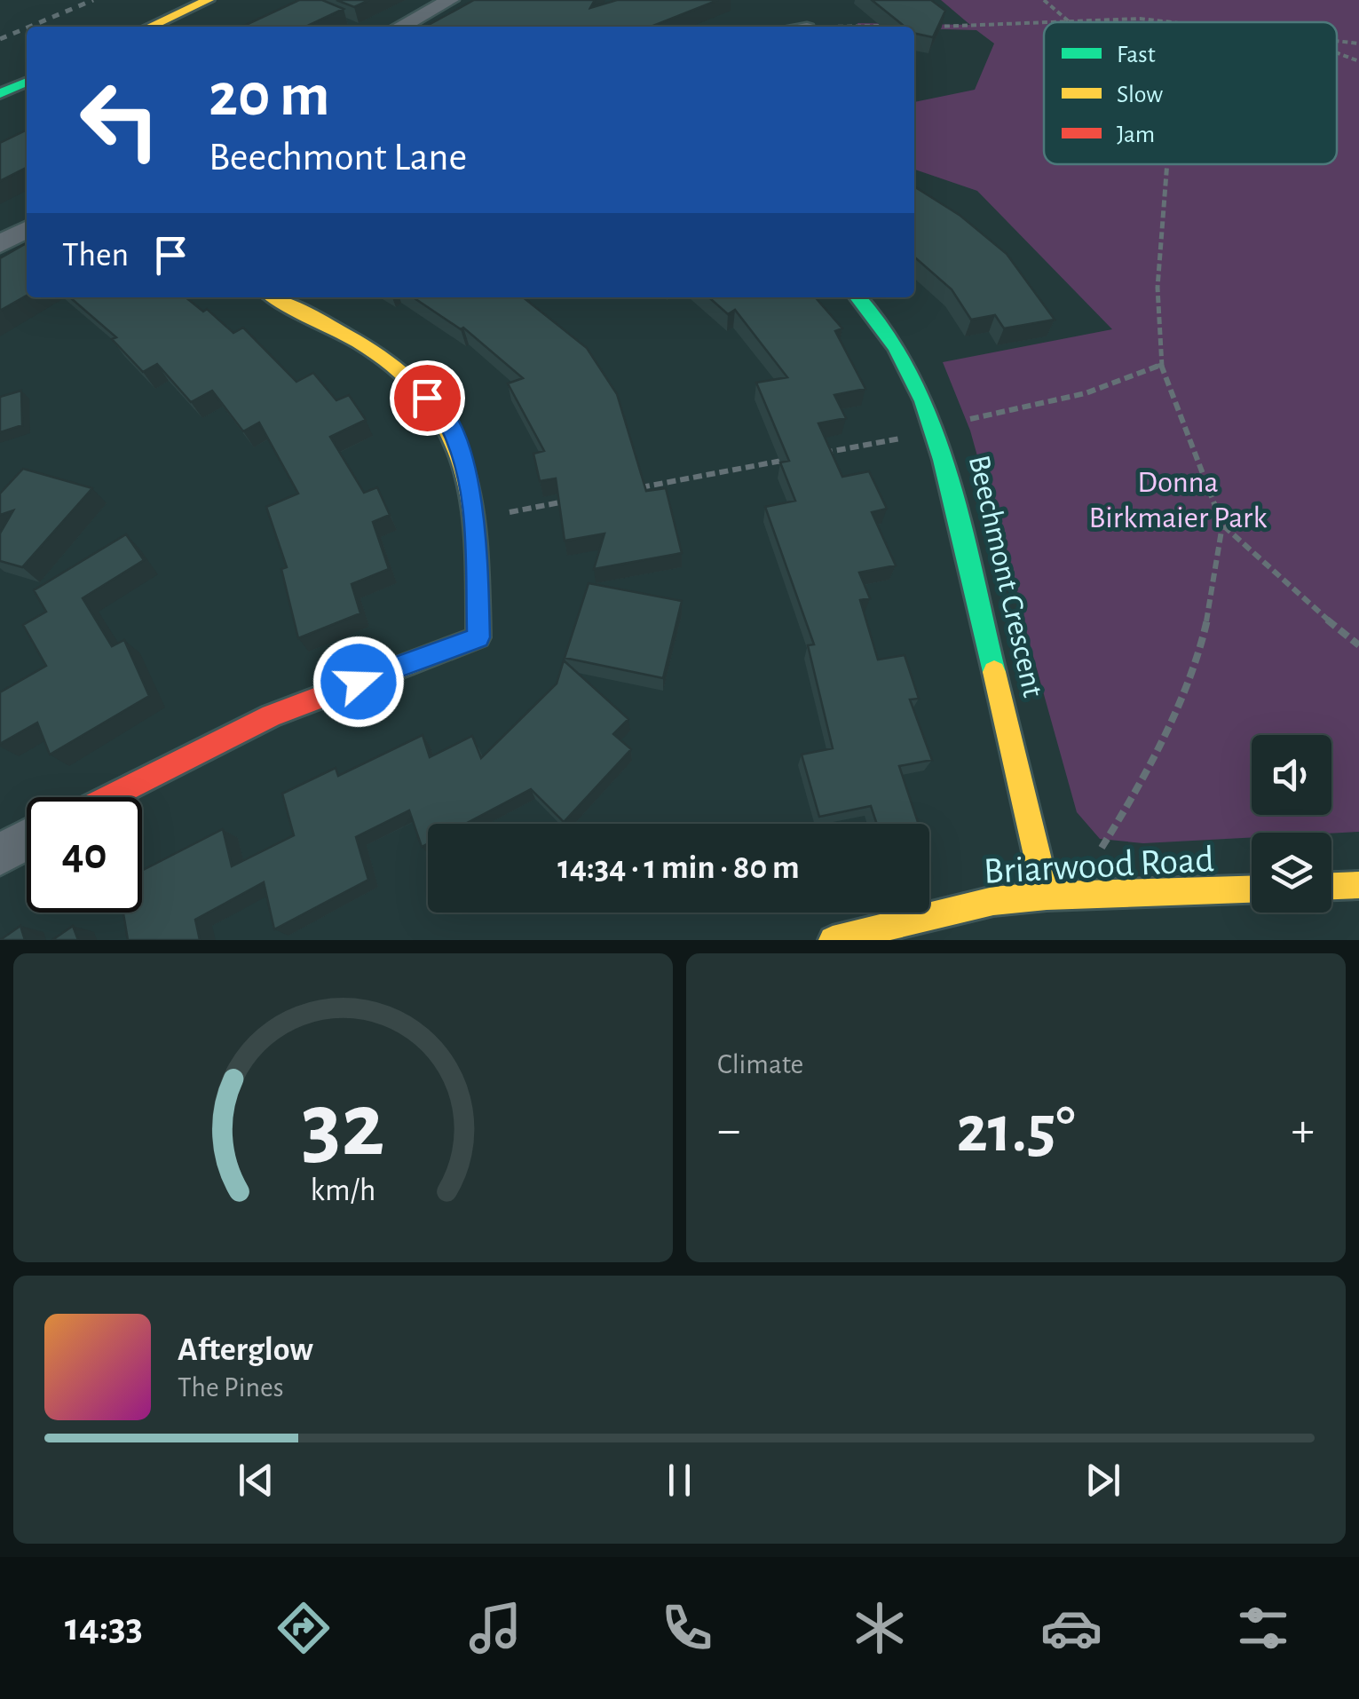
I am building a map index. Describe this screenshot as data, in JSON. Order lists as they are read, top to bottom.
{
  "streets": {
    "street": ["Beechmont Crescent", "Briarwood Road"]
  },
  "crossings": [
    ["Beechmont Crescent", "Briarwood Road"]
  ],
  "parks": ["Donna Birkmaier Park"],
  "legend": ["Fast", "Slow", "Jam"],
  "page": {
    "turn": ["20 m", "Beechmont Lane"],
    "then": "Then",
    "limit": "40",
    "trip": "14:34 · 1 min · 80 m",
    "tile": "Climate",
    "heat": ["−", "21.5°", "+"],
    "song": ["Afterglow", "The Pines"],
    "tabs": "14:33",
    "gauge": ["32", "km/h"]
  }
}
